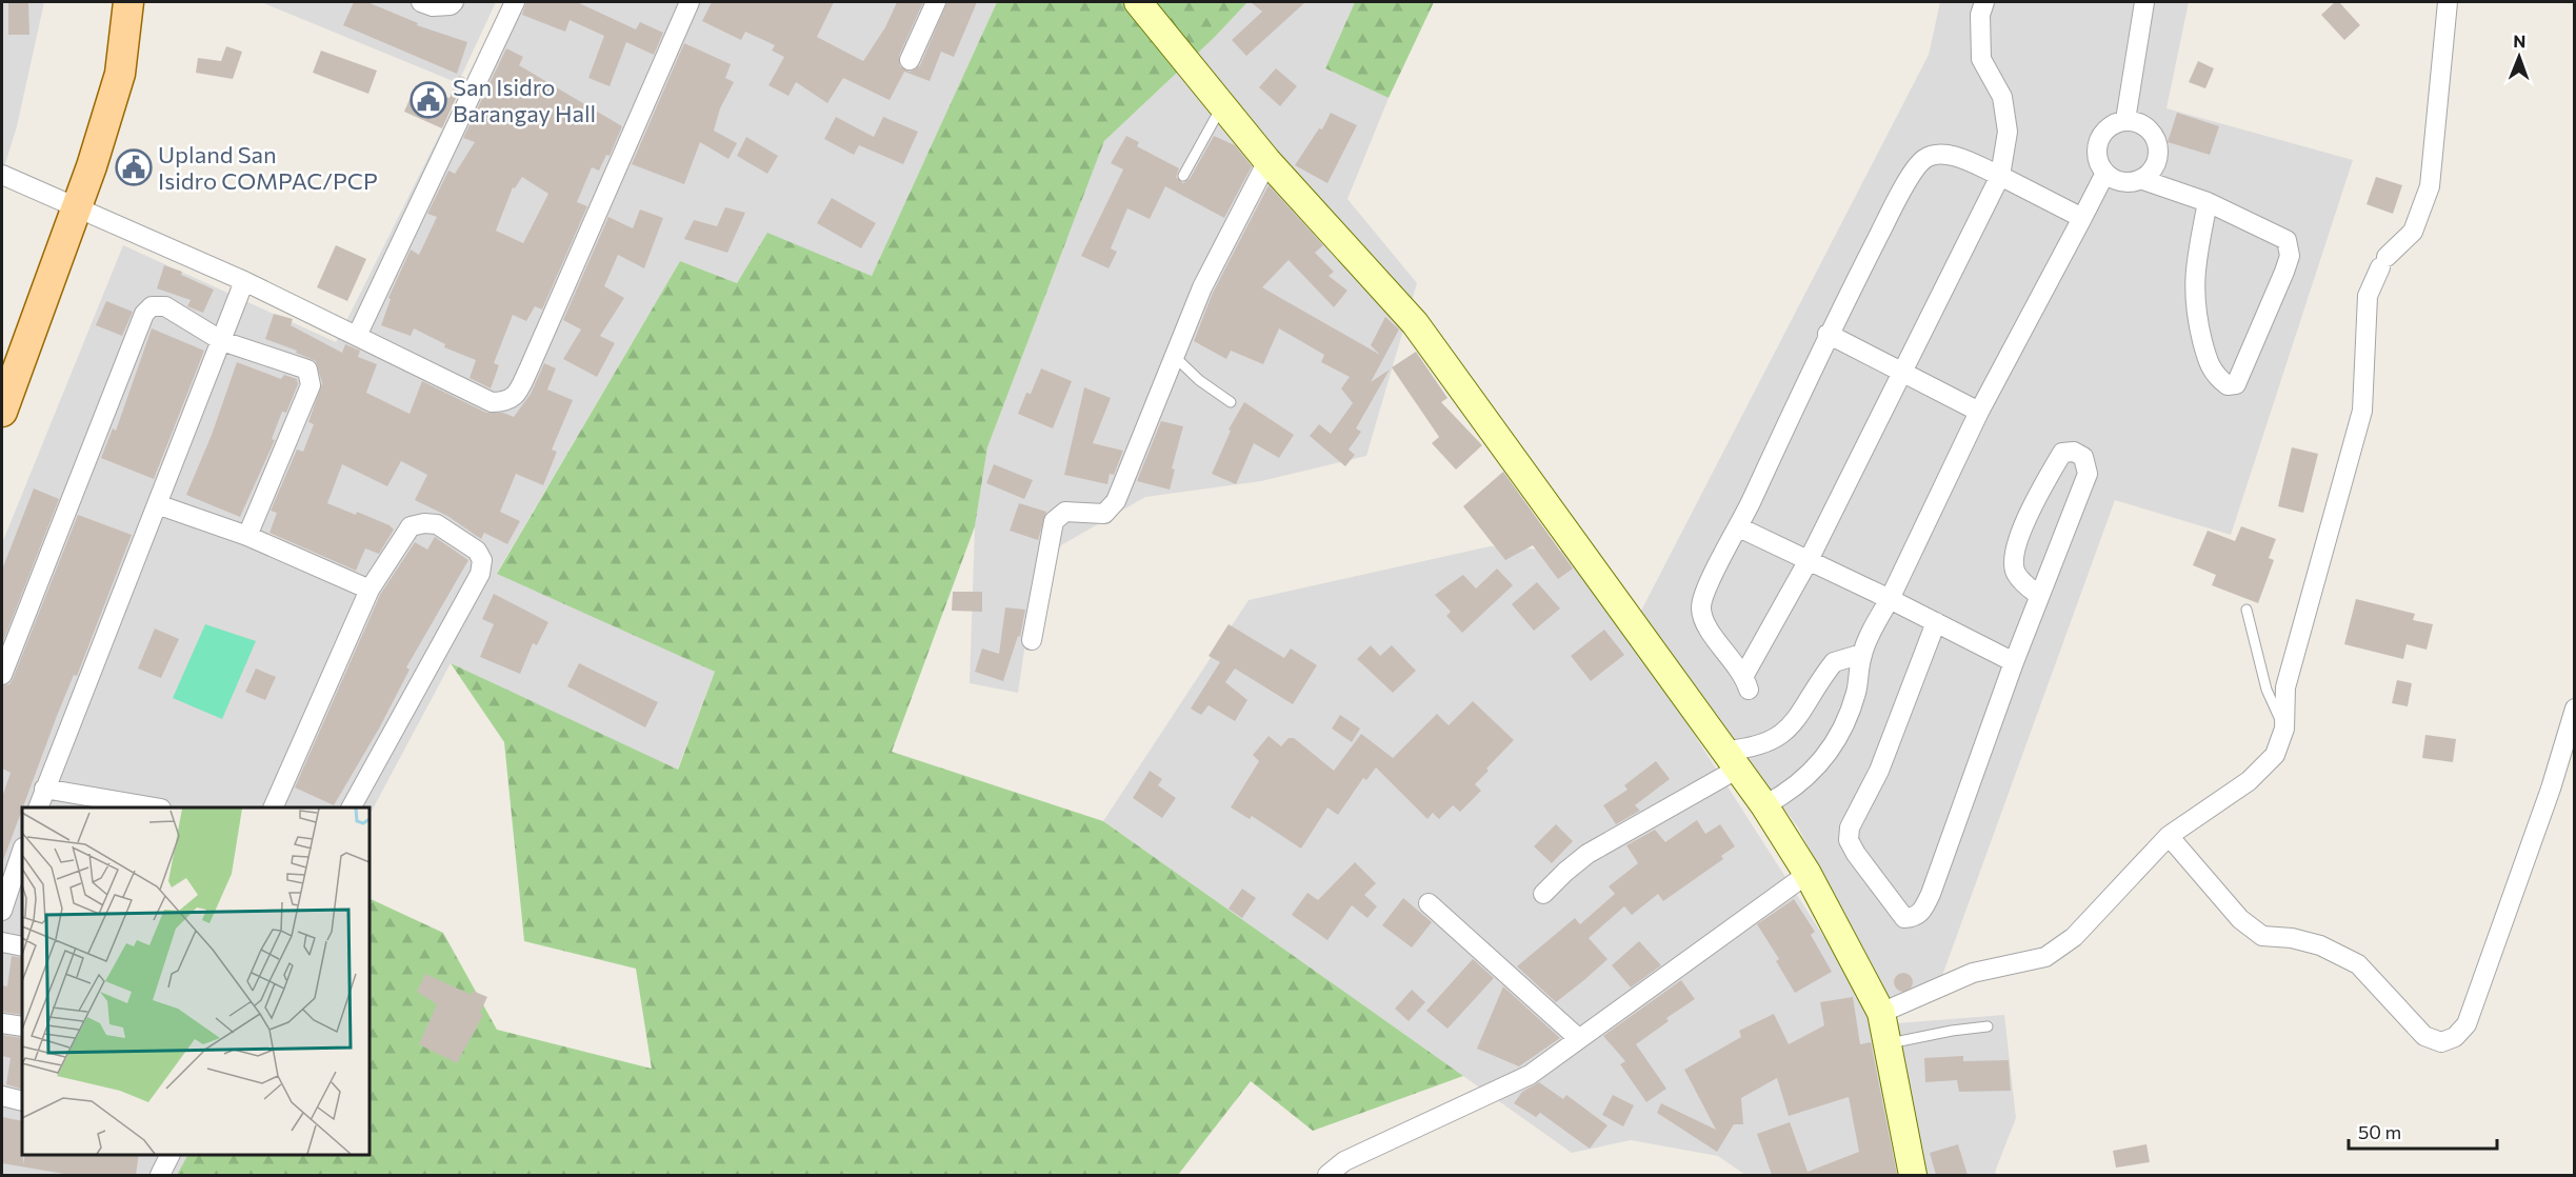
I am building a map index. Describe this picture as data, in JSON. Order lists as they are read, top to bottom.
{
  "places": {
    "public building": ["San Isidro Barangay Hall", "Upland San Isidro COMPAC/PCP"]
  },
  "scale_bar": "50 m",
  "north": "top"
}
